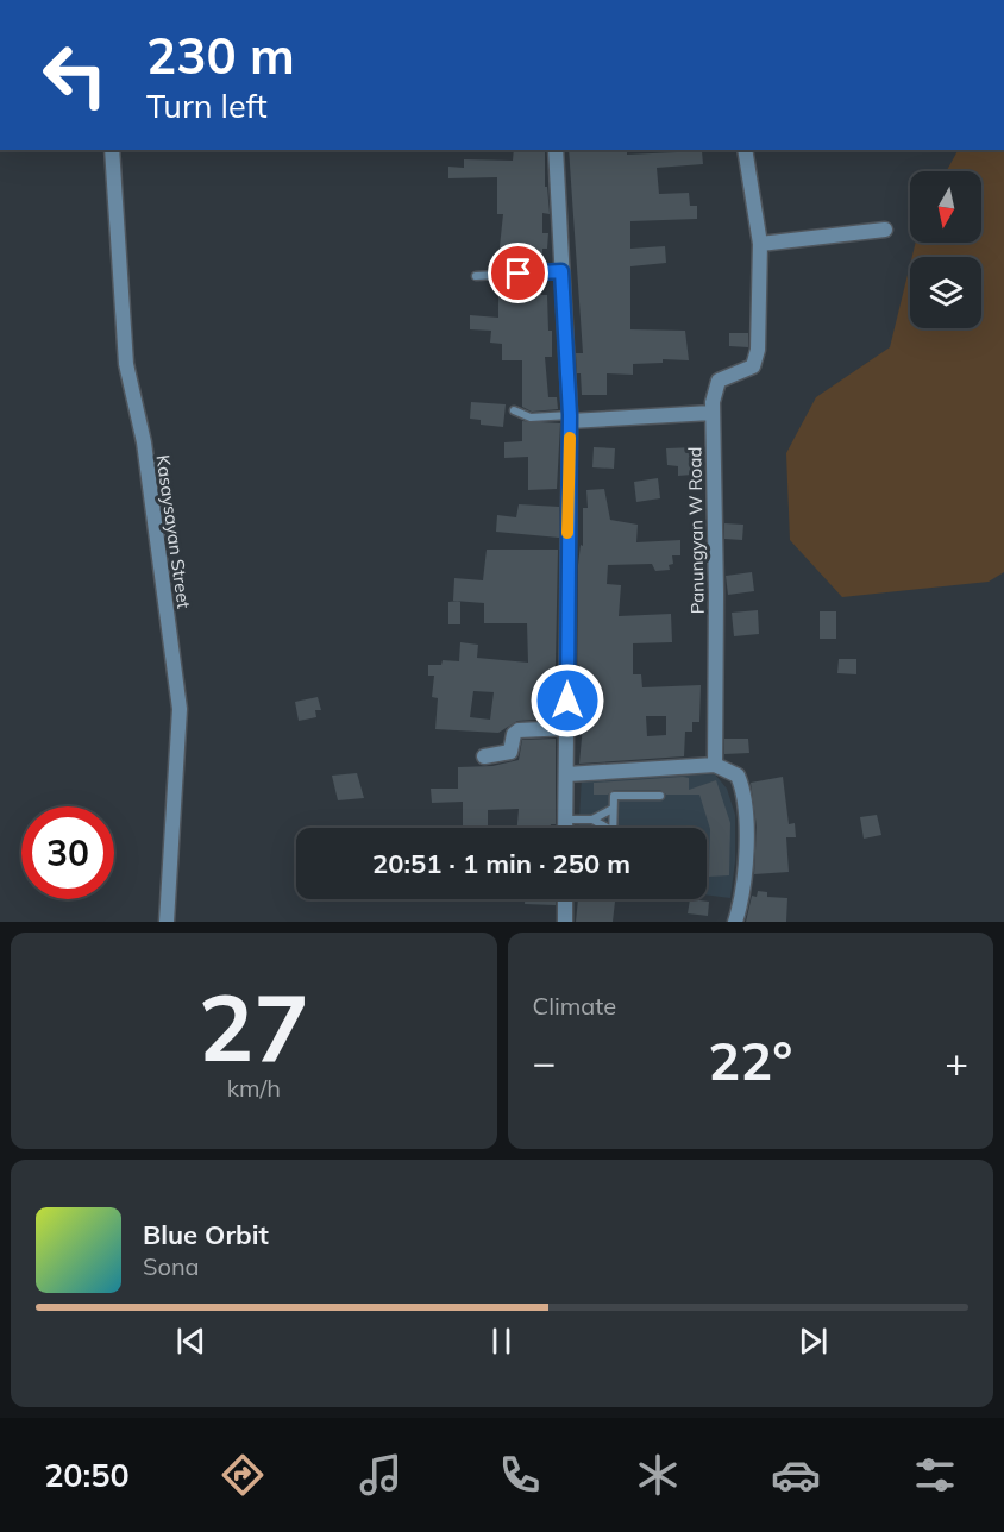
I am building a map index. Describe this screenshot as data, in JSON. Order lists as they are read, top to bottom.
{
  "streets": {
    "street": ["Panungyan W Road", "Kasaysayan Street"]
  },
  "north": "bottom",
  "page": {
    "turn": ["230 m", "Turn left"],
    "limit": "30",
    "trip": "20:51 · 1 min · 250 m",
    "tile": [
      ["27", "km/h"],
      "Climate"
    ],
    "heat": ["−", "22°", "+"],
    "song": ["Blue Orbit", "Sona"],
    "tabs": "20:50"
  }
}
